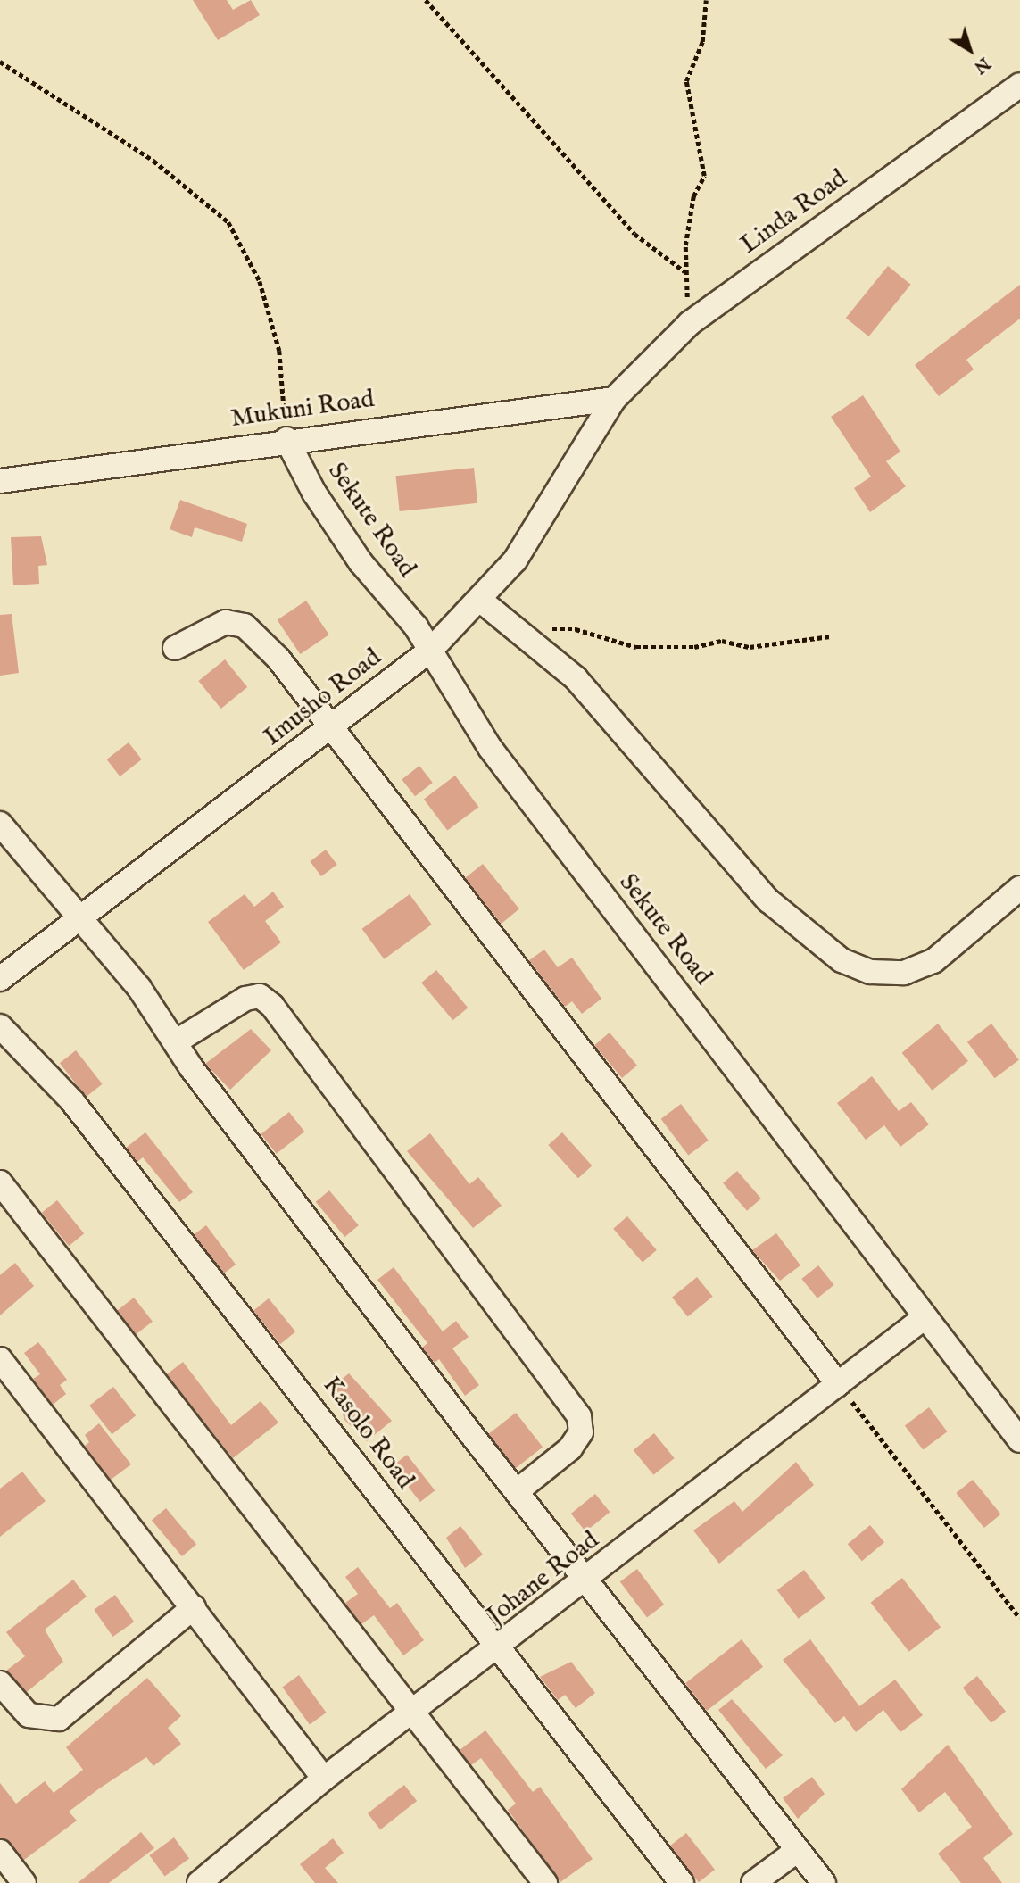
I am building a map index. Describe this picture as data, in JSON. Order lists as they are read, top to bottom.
{
  "streets": {
    "street": [
      "Linda Road",
      "Mukuni Road",
      "Sekute Road",
      "Imusho Road",
      "Kasolo Road",
      "Johane Road"
    ]
  },
  "crossings": [
    ["Linda Road", "Mukuni Road"],
    ["Linda Road", "Imusho Road"],
    ["Mukuni Road", "Sekute Road"],
    ["Mukuni Road", "Imusho Road"],
    ["Sekute Road", "Imusho Road"],
    ["Sekute Road", "Johane Road"],
    ["Kasolo Road", "Johane Road"]
  ],
  "north": "bottom right"
}
